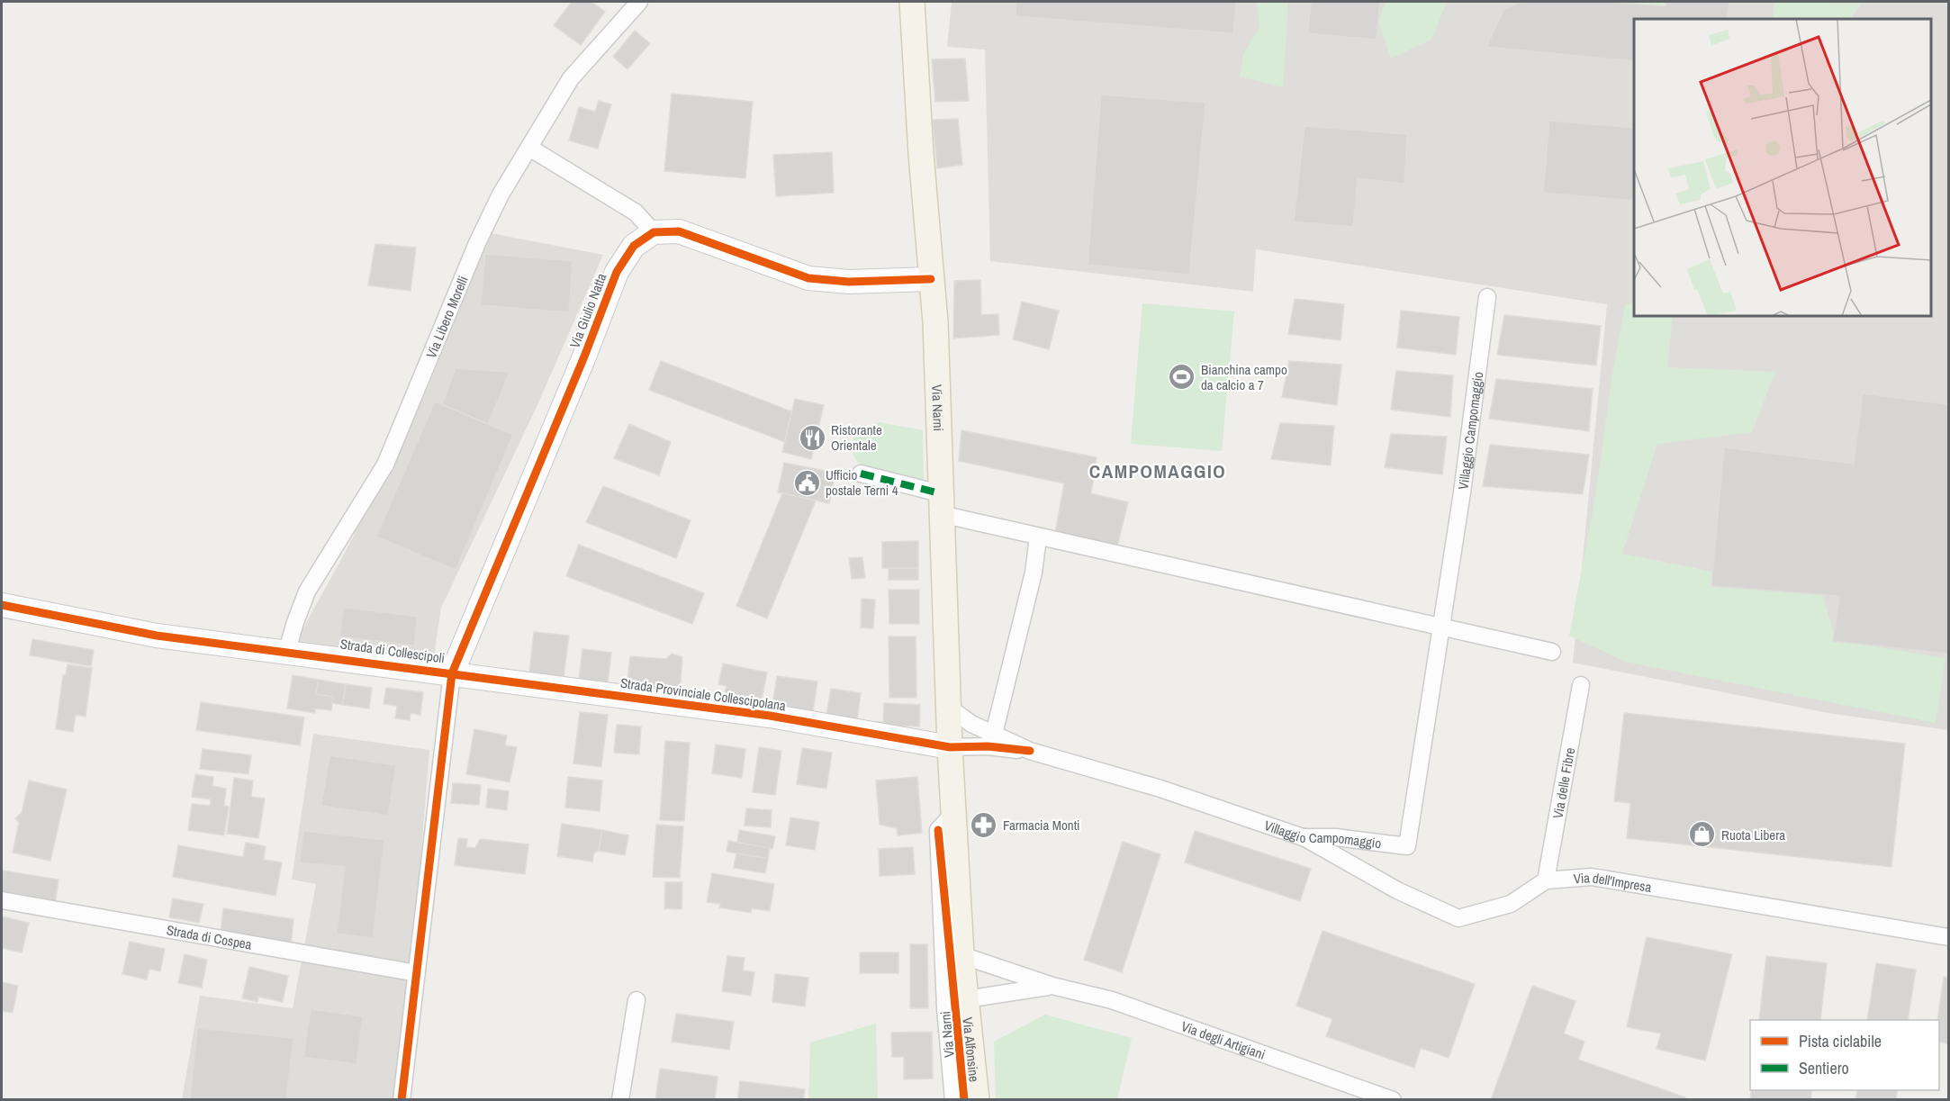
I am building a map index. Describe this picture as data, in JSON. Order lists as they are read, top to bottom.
{
  "streets": {
    "main road": ["Via Narni", "Via Alfonsine"],
    "street": [
      "Via Giulio Natta",
      "Via Libero Morelli",
      "Villaggio Campomaggio",
      "Strada di Collescipoli",
      "Strada Provinciale Collescipolana",
      "Via delle Fibre",
      "Via dell'Impresa",
      "Strada di Cospea",
      "Via degli Artigiani"
    ]
  },
  "crossings": [
    ["Via Giulio Natta", "Strada di Collescipoli"],
    ["Via Giulio Natta", "Strada Provinciale Collescipolana"],
    ["Via Libero Morelli", "Strada di Collescipoli"],
    ["Via Narni", "Villaggio Campomaggio"],
    ["Via Narni", "Strada Provinciale Collescipolana"],
    ["Via Narni", "Via degli Artigiani"],
    ["Via Narni", "Via Alfonsine"],
    ["Villaggio Campomaggio", "Strada Provinciale Collescipolana"],
    ["Villaggio Campomaggio", "Via dell'Impresa"],
    ["Strada di Collescipoli", "Strada Provinciale Collescipolana"],
    ["Strada di Collescipoli", "Strada di Cospea"],
    ["Via delle Fibre", "Via dell'Impresa"],
    ["Via degli Artigiani", "Via Alfonsine"]
  ],
  "districts": ["CAMPOMAGGIO"],
  "places": {
    "sports": ["Bianchina campo da calcio a 7"],
    "restaurant": ["Ristorante Orientale"],
    "public building": ["Ufficio postale Terni 4"],
    "pharmacy": ["Farmacia Monti"],
    "shop": ["Ruota Libera"]
  },
  "legend": ["Pista ciclabile", "Sentiero"]
}
